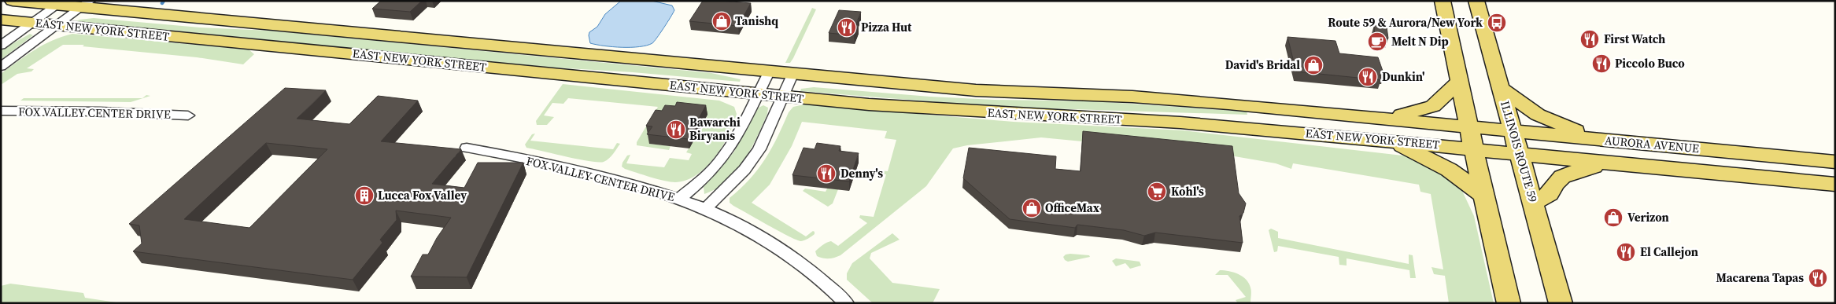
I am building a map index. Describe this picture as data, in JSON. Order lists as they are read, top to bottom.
{
  "streets": {
    "main road": ["EAST NEW YORK STREET", "AURORA AVENUE", "ILLINOIS ROUTE 59"],
    "street": ["FOX VALLEY CENTER DRIVE"]
  },
  "crossings": [
    ["EAST NEW YORK STREET", "AURORA AVENUE"],
    ["AURORA AVENUE", "ILLINOIS ROUTE 59"]
  ],
  "places": {
    "shop": [
      "Tanishq",
      "David's Bridal",
      "OfficeMax",
      "Verizon"
    ],
    "bus stop": ["Route 59 & Aurora/New York"],
    "restaurant": [
      "Pizza Hut",
      "First Watch",
      "Piccolo Buco",
      "Dunkin'",
      "Bawarchi Biryanis",
      "Denny's",
      "El Callejon",
      "Macarena Tapas"
    ],
    "cafe": ["Melt N Dip"],
    "supermarket": ["Kohl's"],
    "building": ["Lucca Fox Valley"]
  }
}
